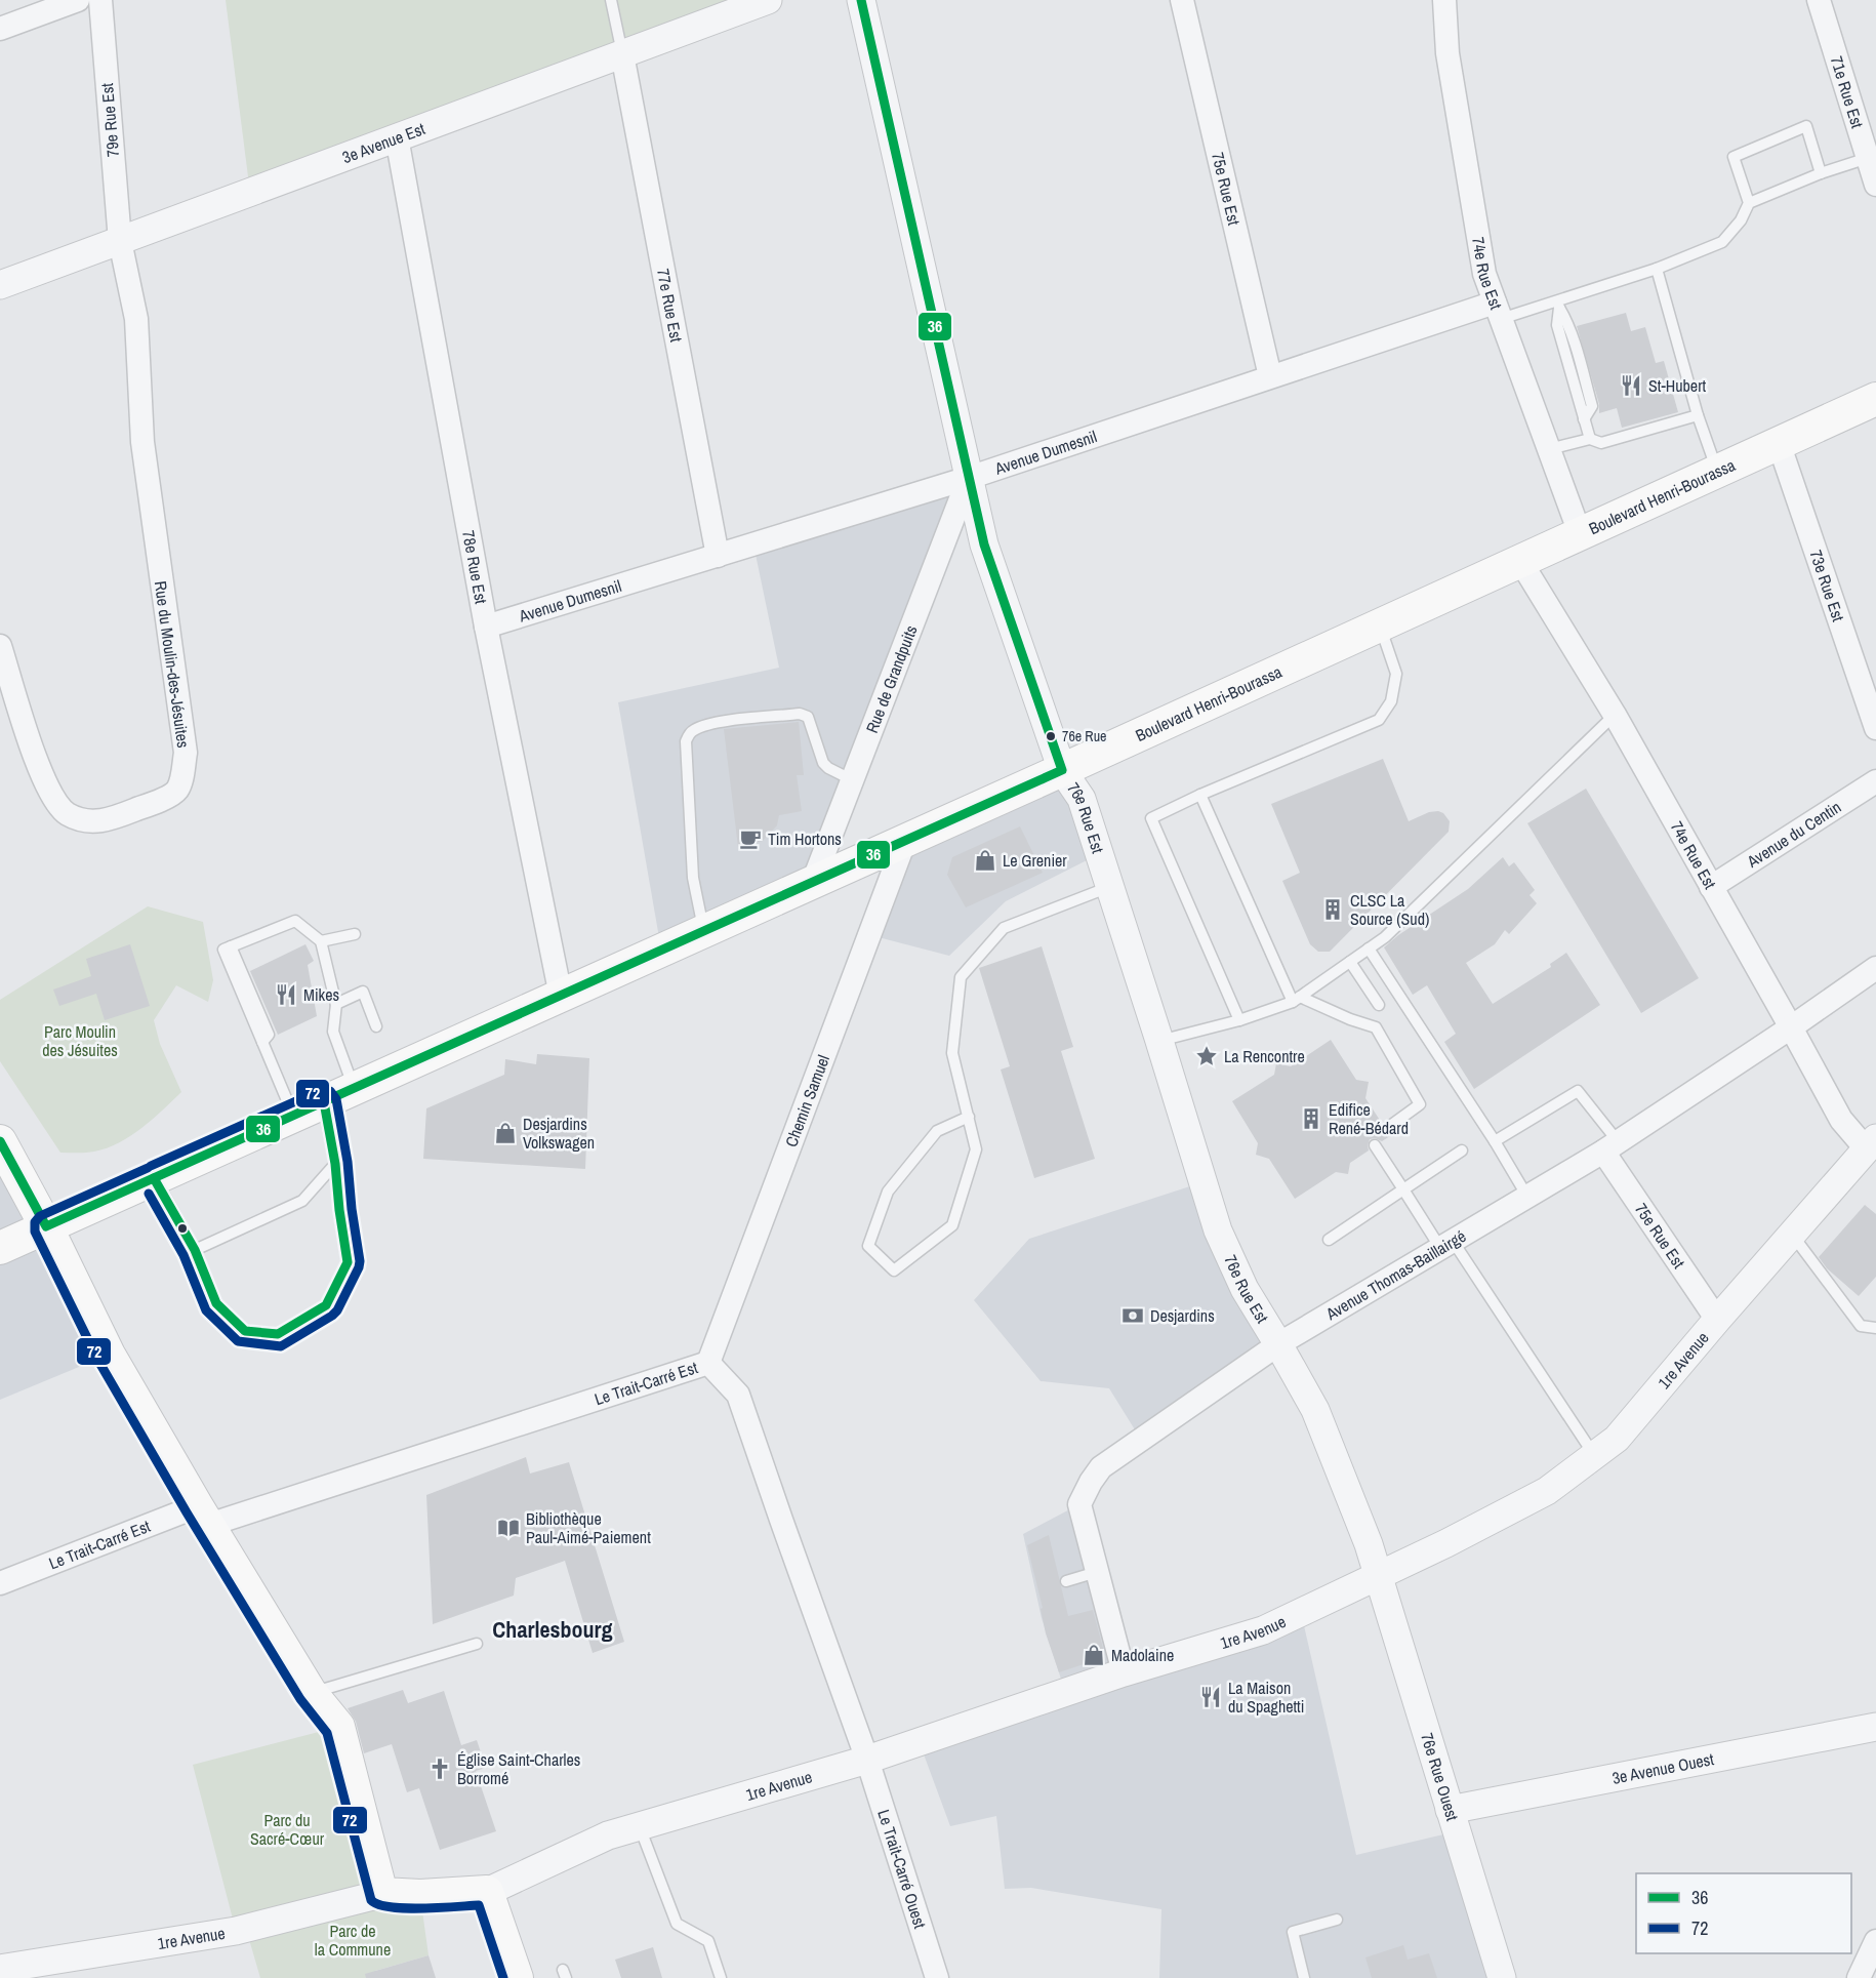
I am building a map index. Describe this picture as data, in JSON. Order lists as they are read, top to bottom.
{
  "streets": {
    "main road": ["Boulevard Henri-Bourassa"],
    "street": [
      "71e Rue Est",
      "79e Rue Est",
      "3e Avenue Est",
      "75e Rue Est",
      "74e Rue Est",
      "77e Rue Est",
      "Avenue Dumesnil",
      "78e Rue Est",
      "73e Rue Est",
      "Rue du Moulin-des-Jésuites",
      "Rue de Grandpuits",
      "76e Rue Est",
      "Avenue du Centin",
      "Chemin Samuel",
      "Avenue Thomas-Baillairgé",
      "1re Avenue",
      "Le Trait-Carré Est",
      "3e Avenue Ouest",
      "76e Rue Ouest",
      "Le Trait-Carré Ouest"
    ]
  },
  "crossings": [
    ["79e Rue Est", "3e Avenue Est"],
    ["79e Rue Est", "Rue du Moulin-des-Jésuites"],
    ["3e Avenue Est", "77e Rue Est"],
    ["3e Avenue Est", "78e Rue Est"],
    ["3e Avenue Est", "Rue du Moulin-des-Jésuites"],
    ["75e Rue Est", "Avenue Dumesnil"],
    ["75e Rue Est", "Avenue Thomas-Baillairgé"],
    ["75e Rue Est", "1re Avenue"],
    ["74e Rue Est", "Avenue Dumesnil"],
    ["74e Rue Est", "Boulevard Henri-Bourassa"],
    ["74e Rue Est", "Avenue du Centin"],
    ["74e Rue Est", "Avenue Thomas-Baillairgé"],
    ["74e Rue Est", "1re Avenue"],
    ["77e Rue Est", "Avenue Dumesnil"],
    ["Avenue Dumesnil", "78e Rue Est"],
    ["Avenue Dumesnil", "Rue de Grandpuits"],
    ["Avenue Dumesnil", "76e Rue Est"],
    ["Boulevard Henri-Bourassa", "78e Rue Est"],
    ["Boulevard Henri-Bourassa", "73e Rue Est"],
    ["Boulevard Henri-Bourassa", "Rue de Grandpuits"],
    ["Boulevard Henri-Bourassa", "76e Rue Est"],
    ["Boulevard Henri-Bourassa", "Chemin Samuel"],
    ["Rue de Grandpuits", "76e Rue Est"],
    ["76e Rue Est", "Avenue Thomas-Baillairgé"],
    ["76e Rue Est", "1re Avenue"],
    ["76e Rue Est", "76e Rue Ouest"],
    ["Chemin Samuel", "Le Trait-Carré Est"],
    ["Avenue Thomas-Baillairgé", "1re Avenue"],
    ["1re Avenue", "Le Trait-Carré Est"],
    ["1re Avenue", "76e Rue Ouest"],
    ["1re Avenue", "Le Trait-Carré Ouest"],
    ["Le Trait-Carré Est", "Le Trait-Carré Ouest"],
    ["3e Avenue Ouest", "76e Rue Ouest"]
  ],
  "districts": ["Charlesbourg"],
  "parks": ["Parc Moulin des Jésuites", "Parc du Sacré-Cœur", "Parc de la Commune"],
  "places": {
    "restaurant": ["St-Hubert", "Mikes", "La Maison du Spaghetti"],
    "other": ["76e Rue"],
    "cafe": ["Tim Hortons"],
    "shop": ["Le Grenier", "Desjardins Volkswagen", "Madolaine"],
    "building": ["CLSC La Source (Sud)", "Edifice René-Bédard"],
    "place": ["La Rencontre"],
    "bank": ["Desjardins"],
    "library": ["Bibliothèque Paul-Aimé-Paiement"],
    "church": ["Église Saint-Charles Borromé"]
  },
  "lines": ["transit line 36", "transit line 72"],
  "legend": ["36", "72"]
}
